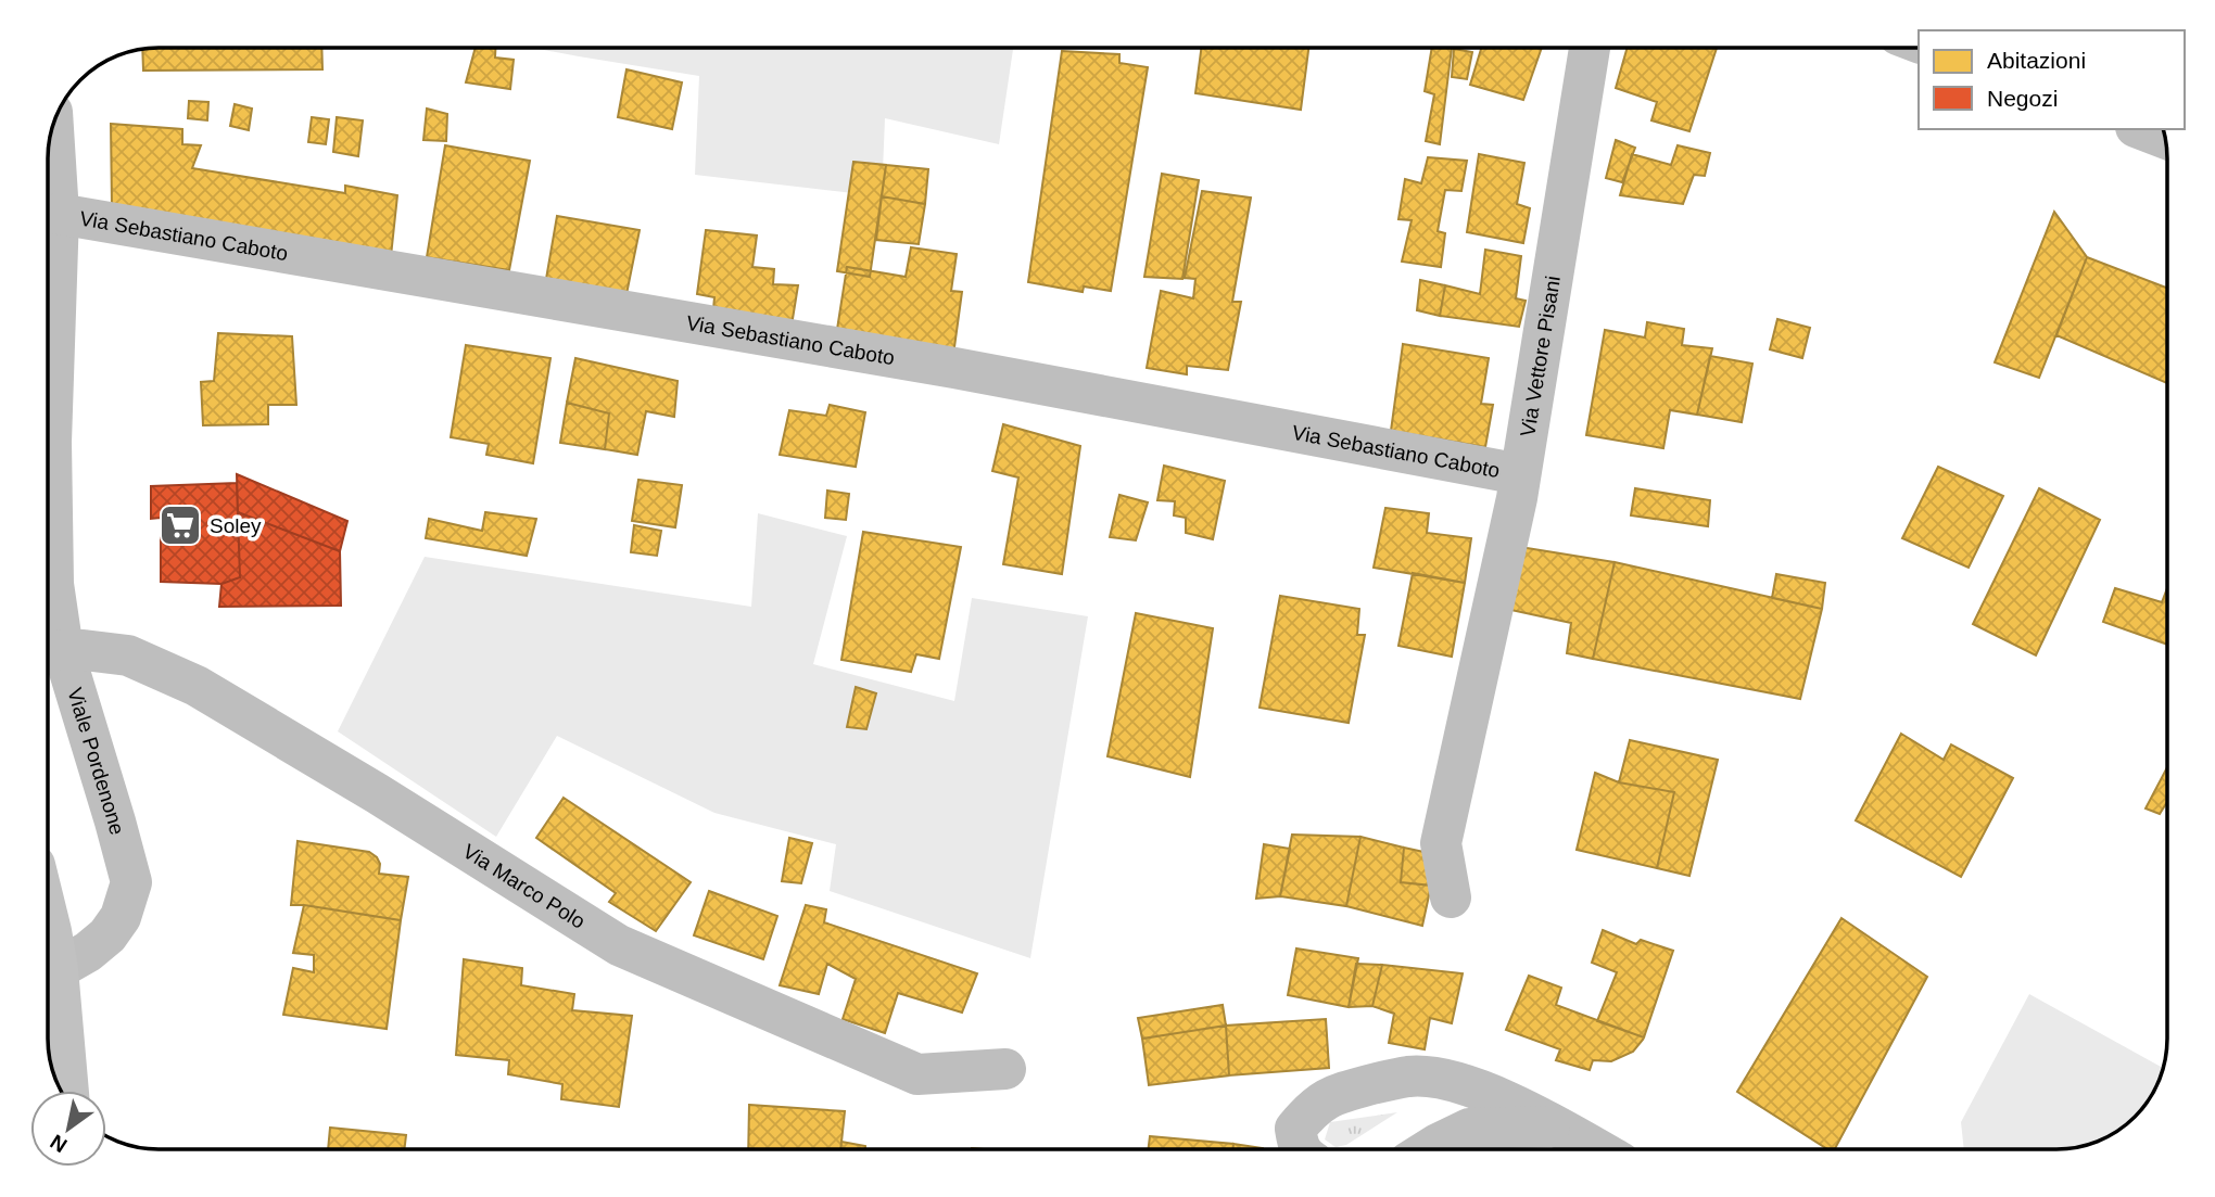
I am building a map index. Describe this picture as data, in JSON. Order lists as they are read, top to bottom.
{
  "streets": {
    "street": [
      "Via Sebastiano Caboto",
      "Via Vettore Pisani",
      "Viale Pordenone",
      "Via Marco Polo"
    ]
  },
  "crossings": [
    ["Via Sebastiano Caboto", "Via Vettore Pisani"],
    ["Via Sebastiano Caboto", "Viale Pordenone"],
    ["Viale Pordenone", "Via Marco Polo"]
  ],
  "places": {
    "supermarket": ["Soley"]
  },
  "legend": ["Abitazioni", "Negozi"],
  "north": "bottom left"
}
